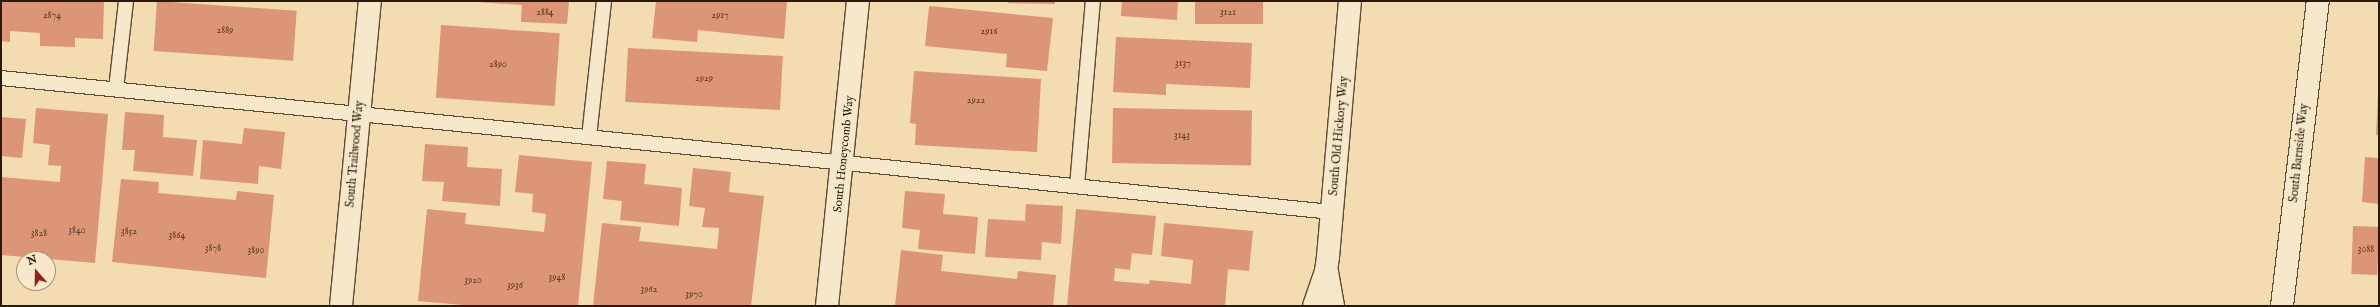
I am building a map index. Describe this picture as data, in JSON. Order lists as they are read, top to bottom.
{
  "streets": {
    "street": [
      "South Old Hickory Way",
      "South Barnside Way",
      "South Trailwood Way",
      "South Honeycomb Way"
    ]
  },
  "house_numbers": [
    "2884",
    "3121",
    "2874",
    "2917",
    "2889",
    "2916",
    "3137",
    "2890",
    "2929",
    "2922",
    "3143",
    "3840",
    "3852",
    "3828",
    "3864",
    "3878",
    "3088",
    "3890",
    "3948",
    "3920",
    "3936",
    "3962",
    "3970"
  ],
  "north": "top"
}
